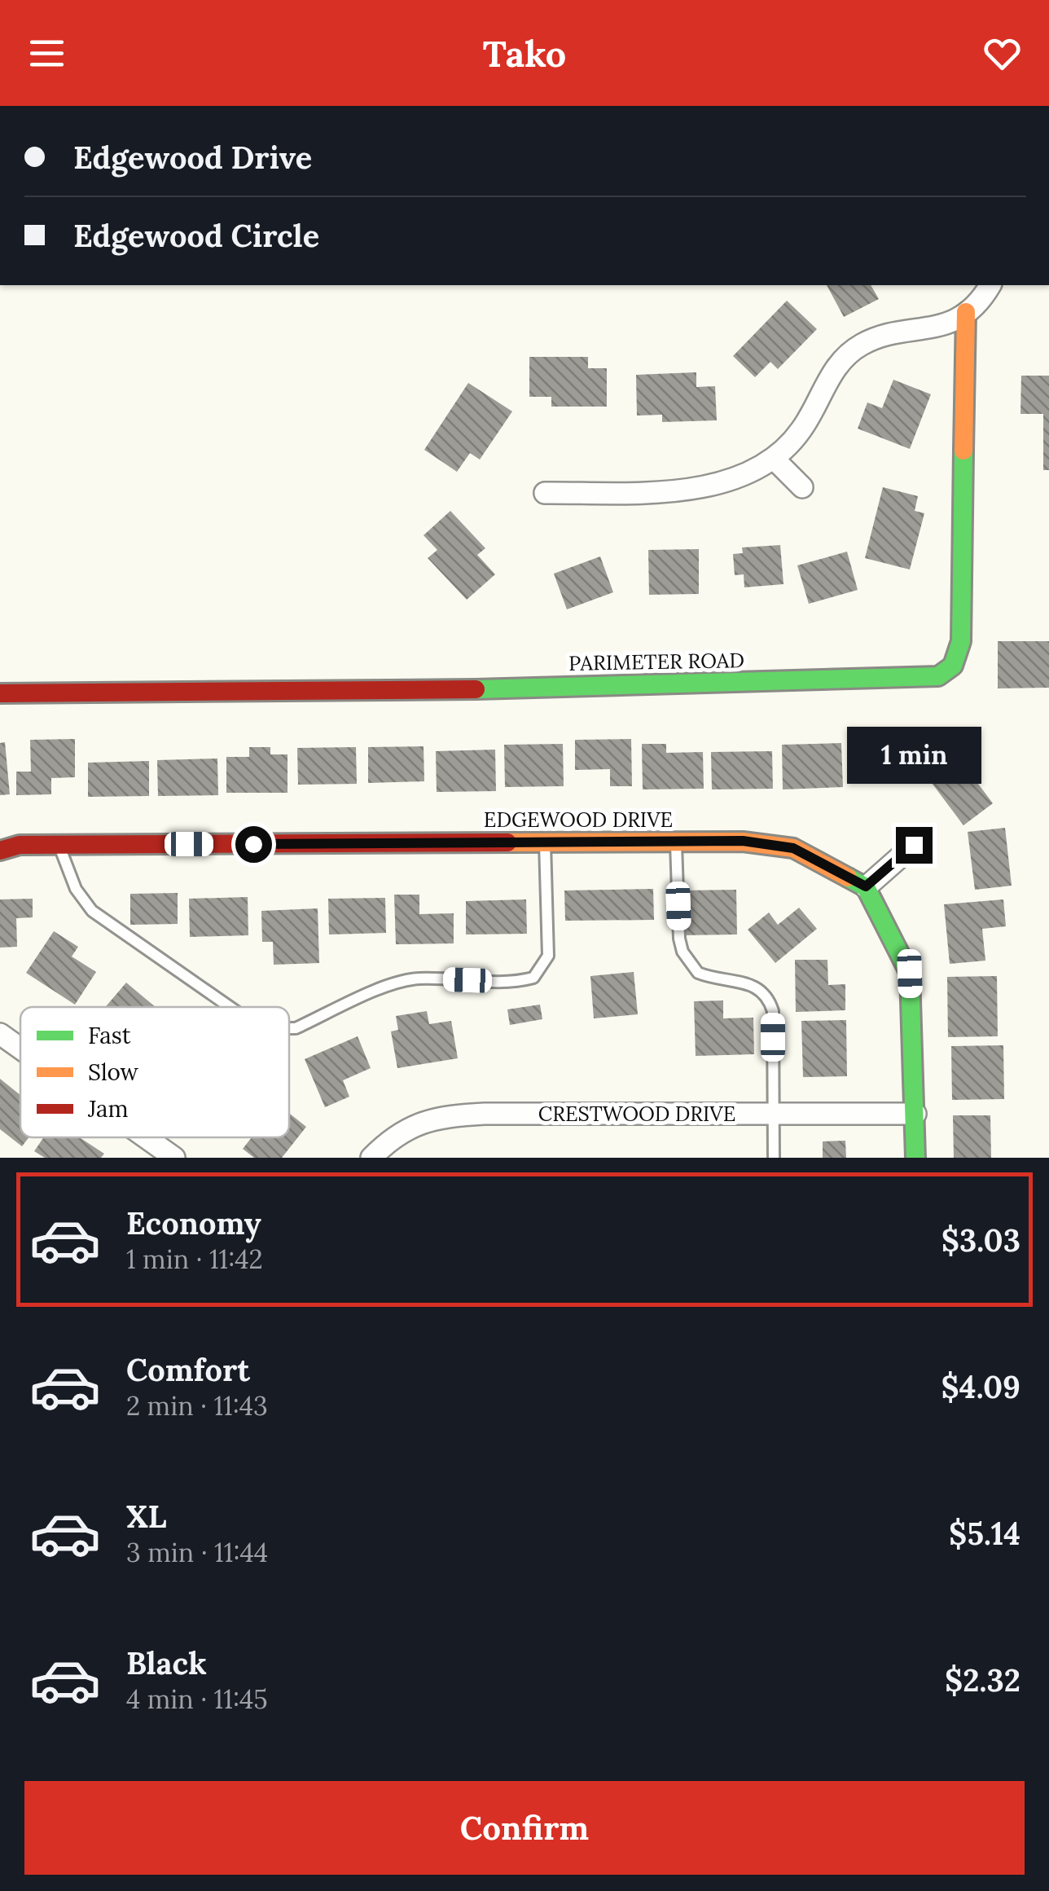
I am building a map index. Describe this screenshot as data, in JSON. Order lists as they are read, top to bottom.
{
  "streets": {
    "street": ["PARIMETER ROAD", "EDGEWOOD DRIVE", "CRESTWOOD DRIVE"]
  },
  "legend": ["Fast", "Slow", "Jam"],
  "page": {
    "header": "Tako",
    "banner": ["Edgewood Drive", "Edgewood Circle"],
    "bubble": "1 min",
    "list": [
      {
        "name": "Economy",
        "note": "1 min · 11:42",
        "value": "$3.03"
      },
      {
        "name": "Comfort",
        "note": "2 min · 11:43",
        "value": "$4.09"
      },
      {
        "name": "XL",
        "note": "3 min · 11:44",
        "value": "$5.14"
      },
      {
        "name": "Black",
        "note": "4 min · 11:45",
        "value": "$2.32"
      }
    ],
    "buttons": "Confirm"
  }
}
